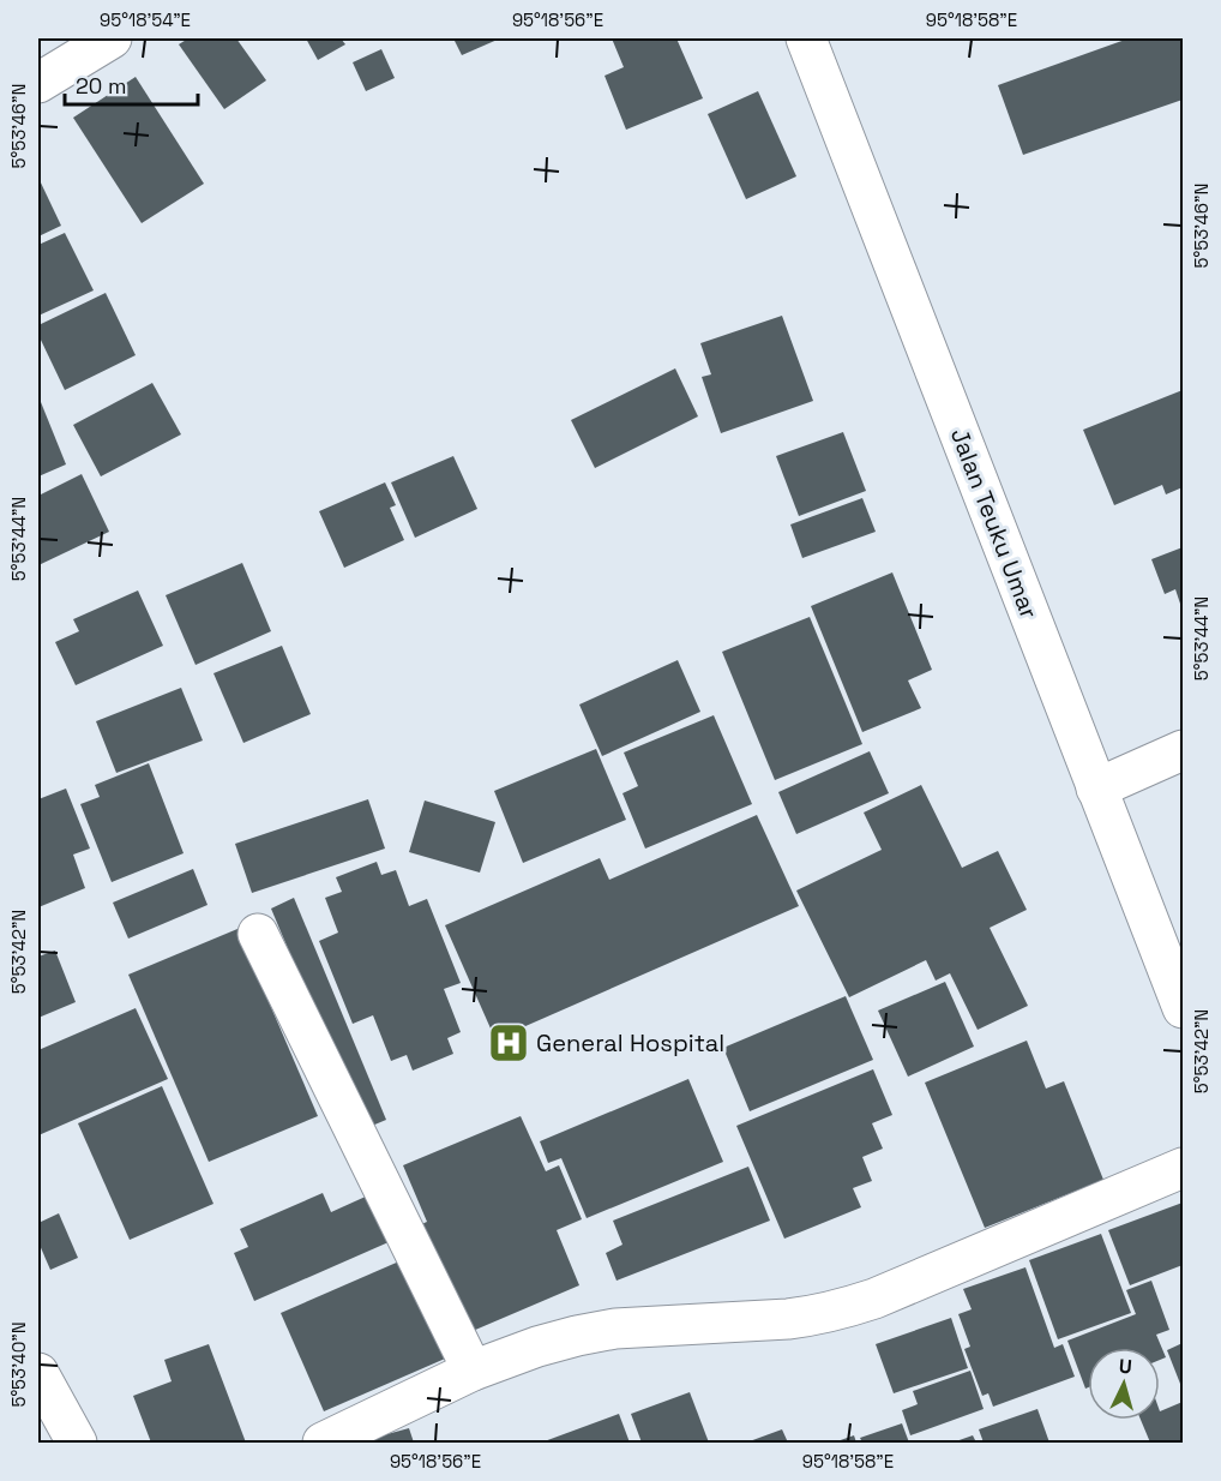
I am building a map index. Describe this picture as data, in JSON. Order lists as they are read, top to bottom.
{
  "streets": {
    "street": ["Jalan Teuku Umar"]
  },
  "places": {
    "hospital": ["General Hospital"]
  },
  "scale_bar": "20 m",
  "north": "top",
  "coordinates": [
    "95°18'54\"E",
    "95°18'56\"E",
    "95°18'58\"E",
    "5°53'46\"N",
    "5°53'44\"N",
    "5°53'42\"N",
    "5°53'40\"N"
  ]
}
